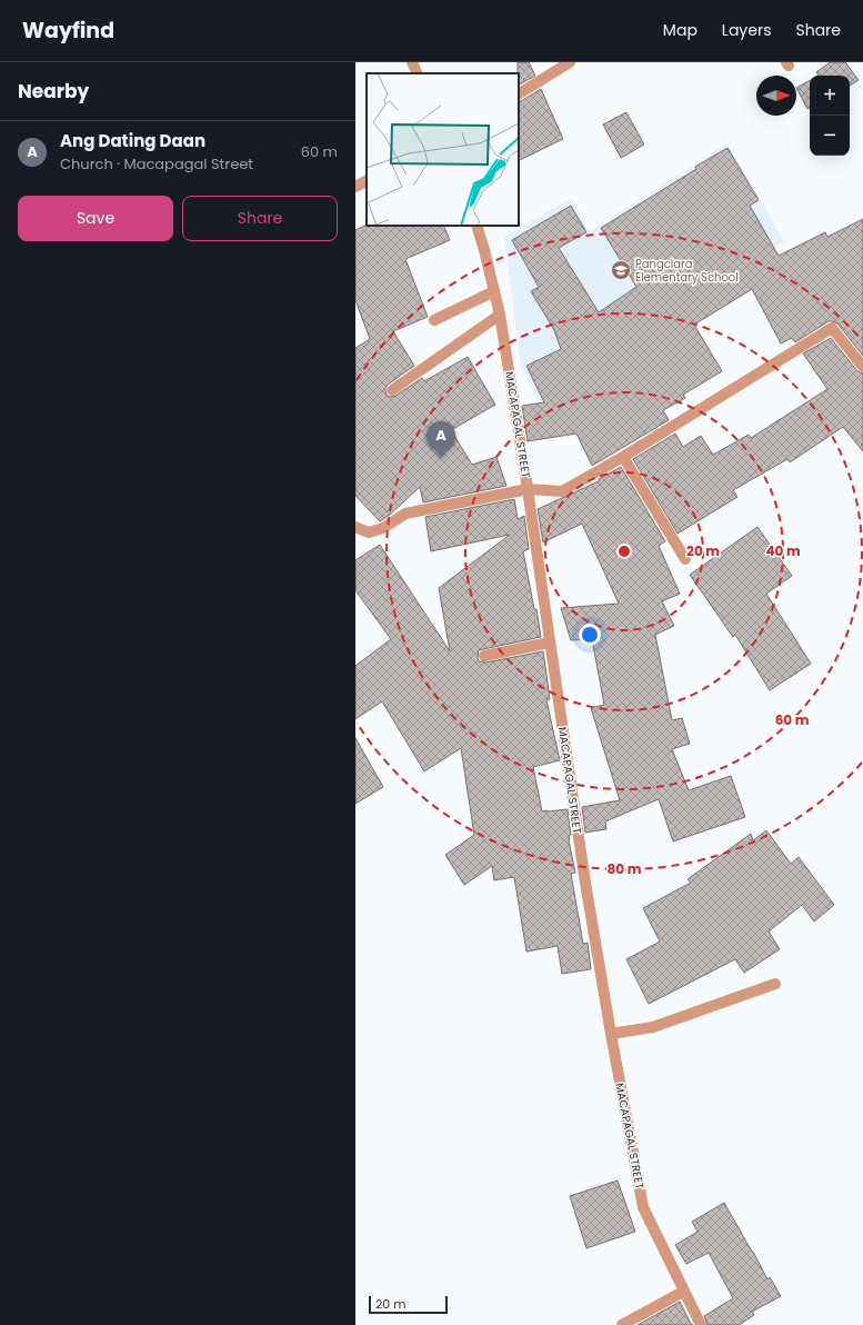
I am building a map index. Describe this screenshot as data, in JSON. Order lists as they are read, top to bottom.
{
  "streets": {
    "street": ["MACAPAGAL STREET"]
  },
  "places": {
    "school or university": ["Pangclara Elementary School"]
  },
  "scale_bar": "20 m",
  "north": "right",
  "page": {
    "header": "Wayfind",
    "nav": ["Map", "Layers", "Share"],
    "heading": "Nearby",
    "map_buttons": ["+", "−"],
    "list": [
      {
        "mark": "A",
        "name": "Ang Dating Daan",
        "note": "Church · Macapagal Street",
        "value": "60 m"
      }
    ],
    "buttons": ["Save", "Share"],
    "pins": "A",
    "scale": "20 m"
  },
  "rings": [
    "20 m",
    "40 m",
    "60 m",
    "80 m"
  ]
}
